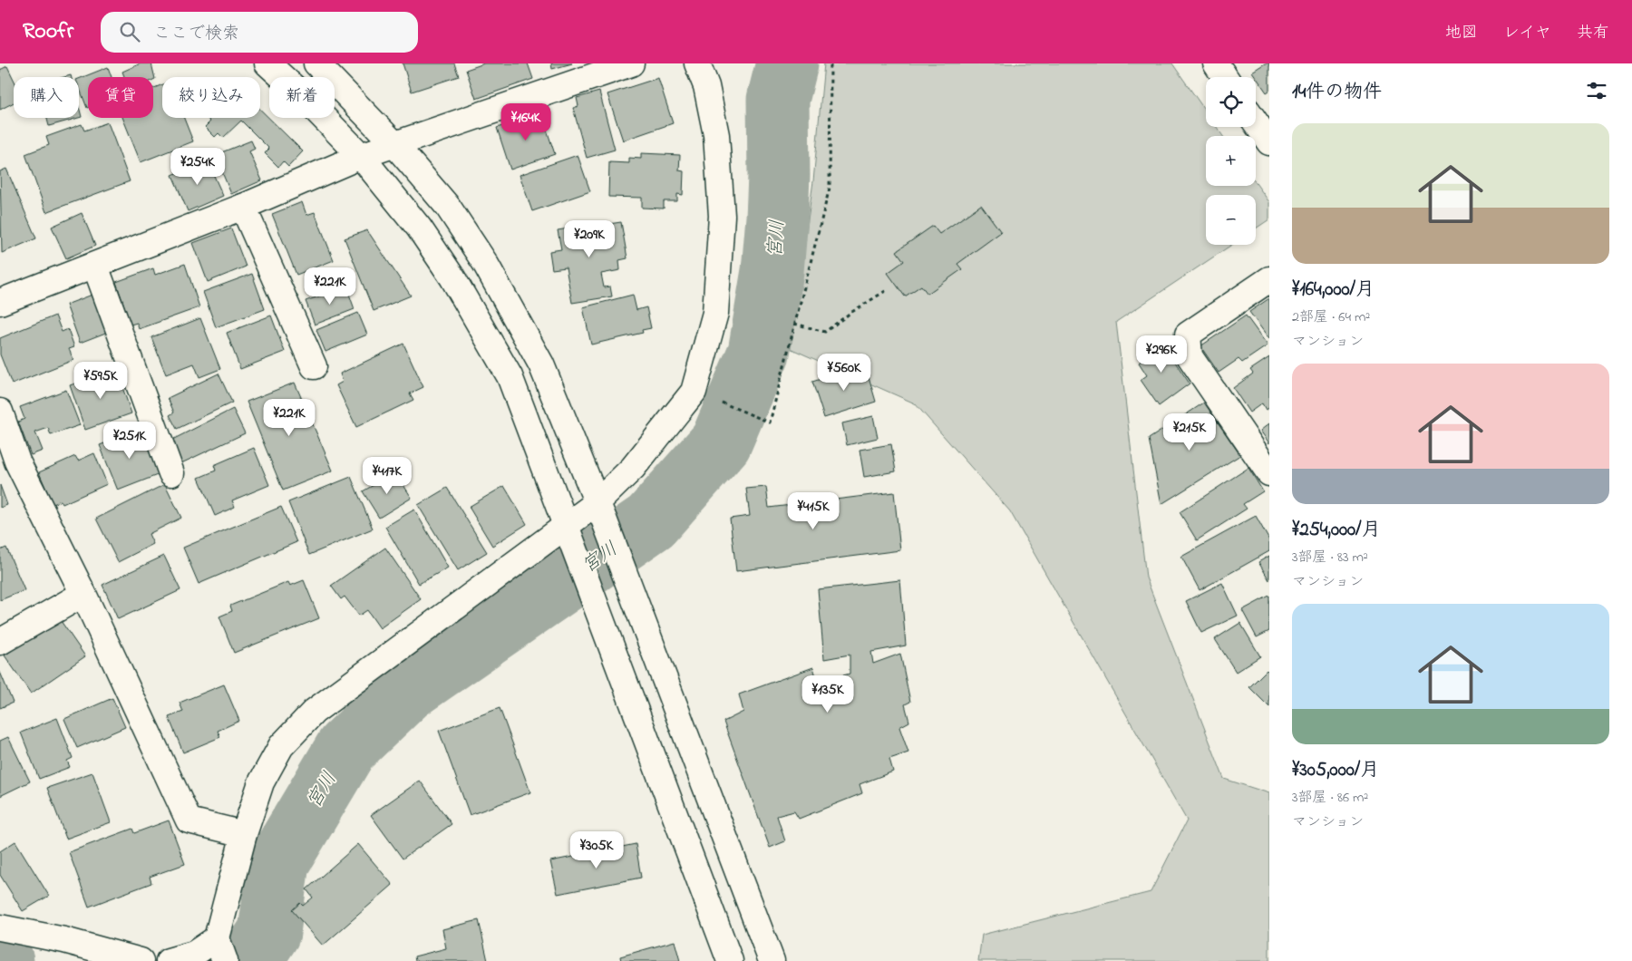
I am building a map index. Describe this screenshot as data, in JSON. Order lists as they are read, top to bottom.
{
  "water": ["宮川"],
  "page": {
    "header": "Roofr",
    "search": "ここで検索",
    "nav": ["地図", "レイヤ", "共有"],
    "heading": "14件の物件",
    "map_buttons": ["+", "−"],
    "chip": [
      "購入",
      "賃貸",
      "絞り込み",
      "新着"
    ],
    "price": [
      "¥164K",
      "¥254K",
      "¥209K",
      "¥221K",
      "¥296K",
      "¥560K",
      "¥595K",
      "¥221K",
      "¥215K",
      "¥251K",
      "¥417K",
      "¥415K",
      "¥135K",
      "¥305K"
    ],
    "list": [
      {
        "name": "¥164,000/月",
        "note": "2部屋 · 64 m² · マンション"
      },
      {
        "name": "¥254,000/月",
        "note": "3部屋 · 83 m² · マンション"
      },
      {
        "name": "¥305,000/月",
        "note": "3部屋 · 86 m² · マンション"
      }
    ]
  }
}
